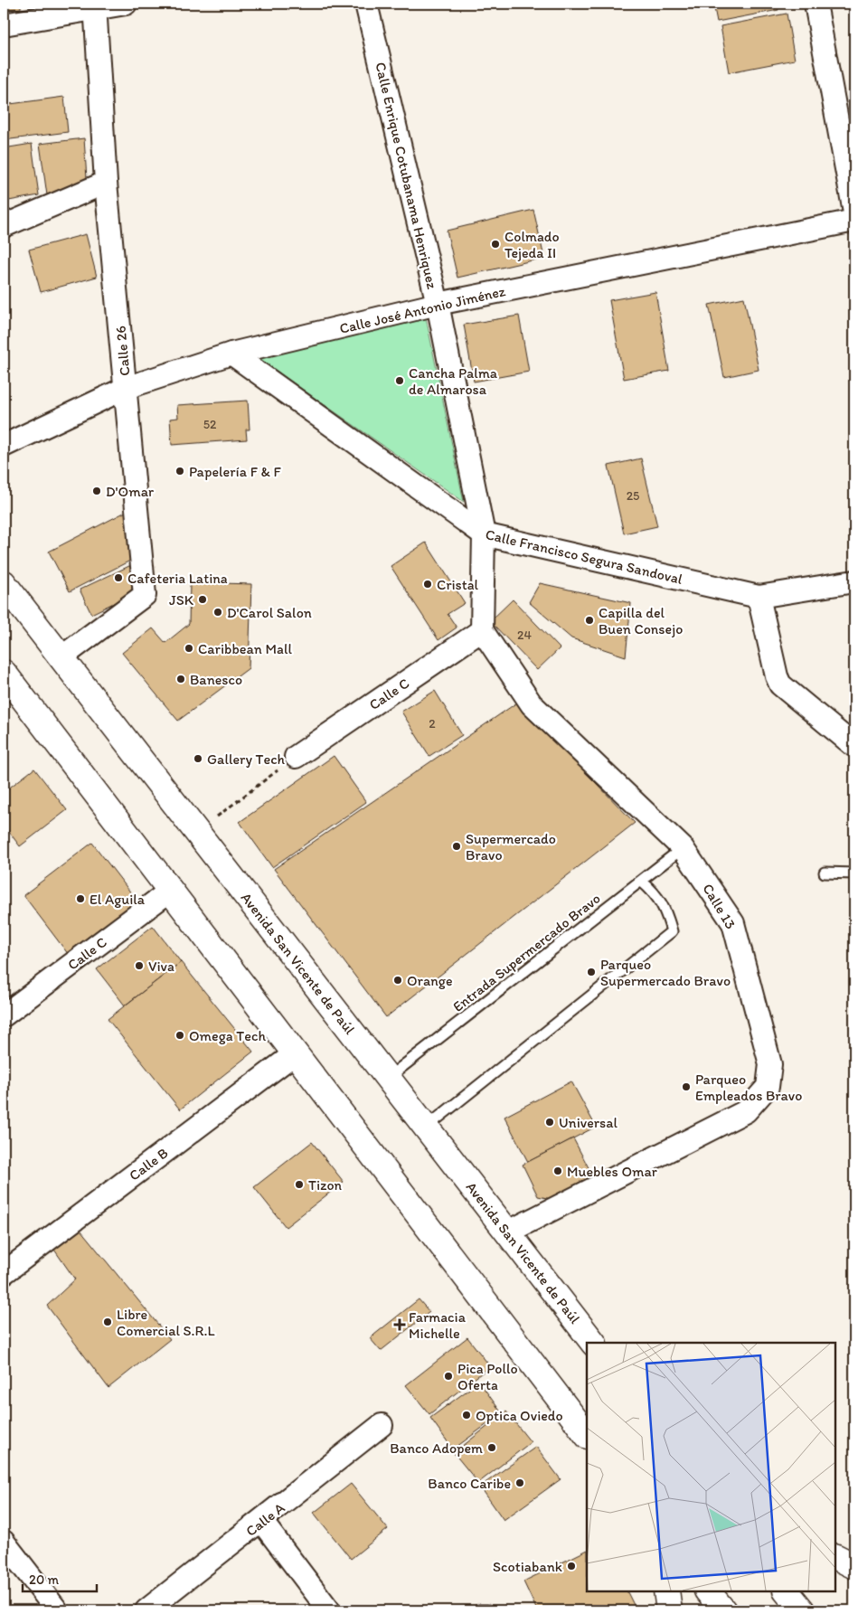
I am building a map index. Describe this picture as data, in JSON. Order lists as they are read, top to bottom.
{
  "streets": {
    "main road": ["Avenida San Vicente de Paúl"],
    "street": [
      "Calle Enrique Cotubanama Henriquez",
      "Calle José Antonio Jiménez",
      "Calle 26",
      "Calle Francisco Segura Sandoval",
      "Calle C",
      "Calle 13",
      "Calle B",
      "Calle A"
    ],
    "lane": ["Entrada Supermercado Bravo"]
  },
  "crossings": [
    ["Calle Enrique Cotubanama Henriquez", "Calle José Antonio Jiménez"],
    ["Calle Enrique Cotubanama Henriquez", "Calle Francisco Segura Sandoval"],
    ["Calle José Antonio Jiménez", "Calle 26"],
    ["Calle José Antonio Jiménez", "Calle Francisco Segura Sandoval"],
    ["Calle 26", "Avenida San Vicente de Paúl"],
    ["Calle C", "Calle 13"],
    ["Calle 13", "Entrada Supermercado Bravo"],
    ["Calle 13", "Avenida San Vicente de Paúl"],
    ["Entrada Supermercado Bravo", "Avenida San Vicente de Paúl"]
  ],
  "places": {
    "other": [
      "Colmado Tejeda II",
      "Cancha Palma de Almarosa",
      "Papelería F & F",
      "D'Omar",
      "Cafeteria Latina",
      "Cristal",
      "JSK",
      "D'Carol Salon",
      "Capilla del Buen Consejo",
      "Caribbean Mall",
      "Banesco",
      "Gallery Tech",
      "Supermercado Bravo",
      "El Aguila",
      "Viva",
      "Parqueo Supermercado Bravo",
      "Orange",
      "Omega Tech",
      "Parqueo Empleados Bravo",
      "Universal",
      "Muebles Omar",
      "Tizon",
      "Libre Comercial S.R.L",
      "Pica Pollo Oferta",
      "Optica Oviedo",
      "Banco Adopem",
      "Banco Caribe",
      "Scotiabank"
    ],
    "health": ["Farmacia Michelle"]
  },
  "house_numbers": [
    "52",
    "25",
    "24",
    "2"
  ],
  "scale_bar": "20 m"
}
